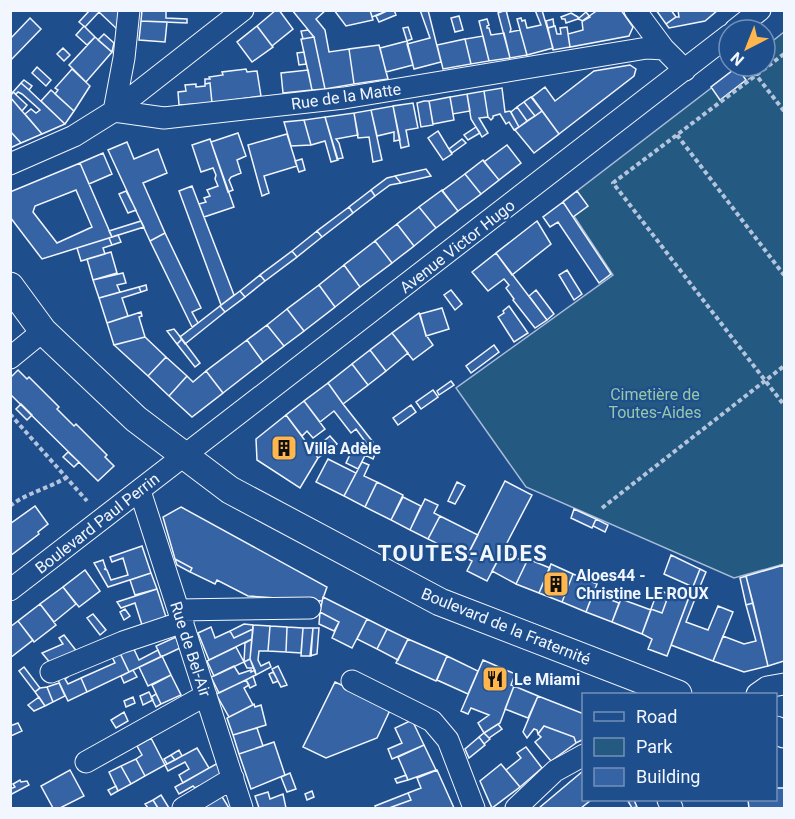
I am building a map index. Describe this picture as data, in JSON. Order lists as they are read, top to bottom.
{
  "streets": {
    "main road": ["Boulevard de la Fraternité"],
    "street": [
      "Rue de la Matte",
      "Avenue Victor Hugo",
      "Boulevard Paul Perrin",
      "Rue de Bel-Air"
    ]
  },
  "crossings": [
    ["Avenue Victor Hugo", "Boulevard Paul Perrin"],
    ["Avenue Victor Hugo", "Boulevard de la Fraternité"],
    ["Boulevard Paul Perrin", "Boulevard de la Fraternité"],
    ["Boulevard Paul Perrin", "Rue de Bel-Air"]
  ],
  "districts": ["TOUTES-AIDES"],
  "parks": ["Cimetière de Toutes-Aides"],
  "places": {
    "building": ["Villa Adèle", "Aloes44 - Christine LE ROUX"],
    "restaurant": ["Le Miami"]
  },
  "legend": ["Road", "Park", "Building"],
  "north": "bottom left"
}
